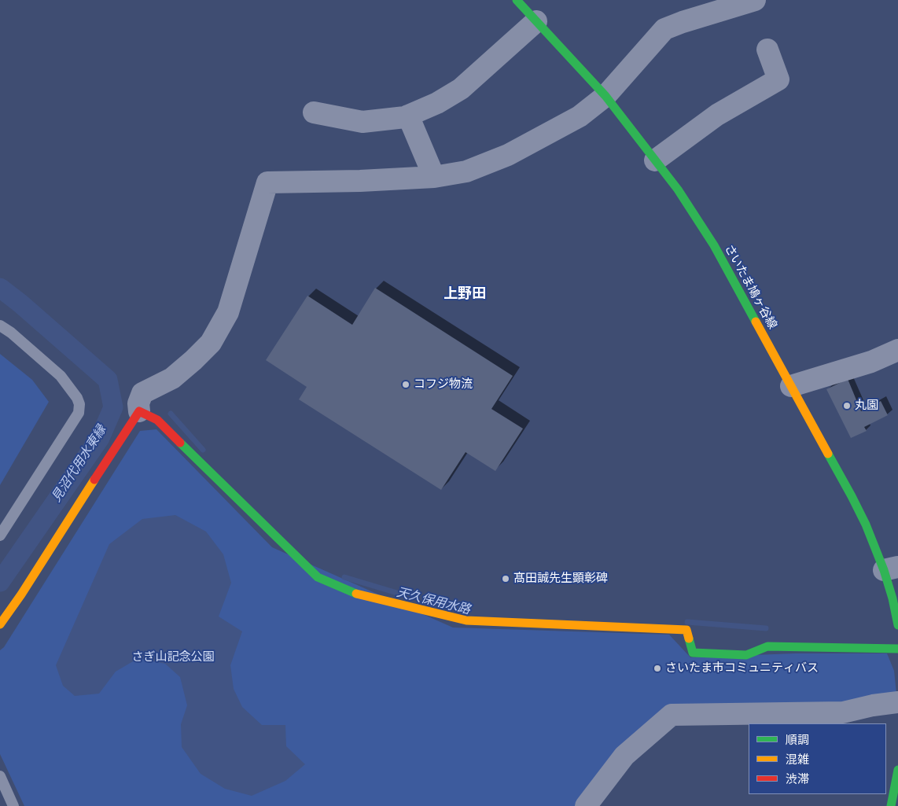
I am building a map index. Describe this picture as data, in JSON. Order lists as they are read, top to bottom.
{
  "streets": {
    "street": ["さいたま鳩ヶ谷線"]
  },
  "districts": ["上野田"],
  "water": ["見沼代用水東縁", "天久保用水路"],
  "parks": ["さぎ山記念公園"],
  "places": [
    "コフジ物流",
    "丸園",
    "髙田誠先生顕彰碑",
    "さいたま市コミュニティバス"
  ],
  "legend": ["順調", "混雑", "渋滞"]
}
